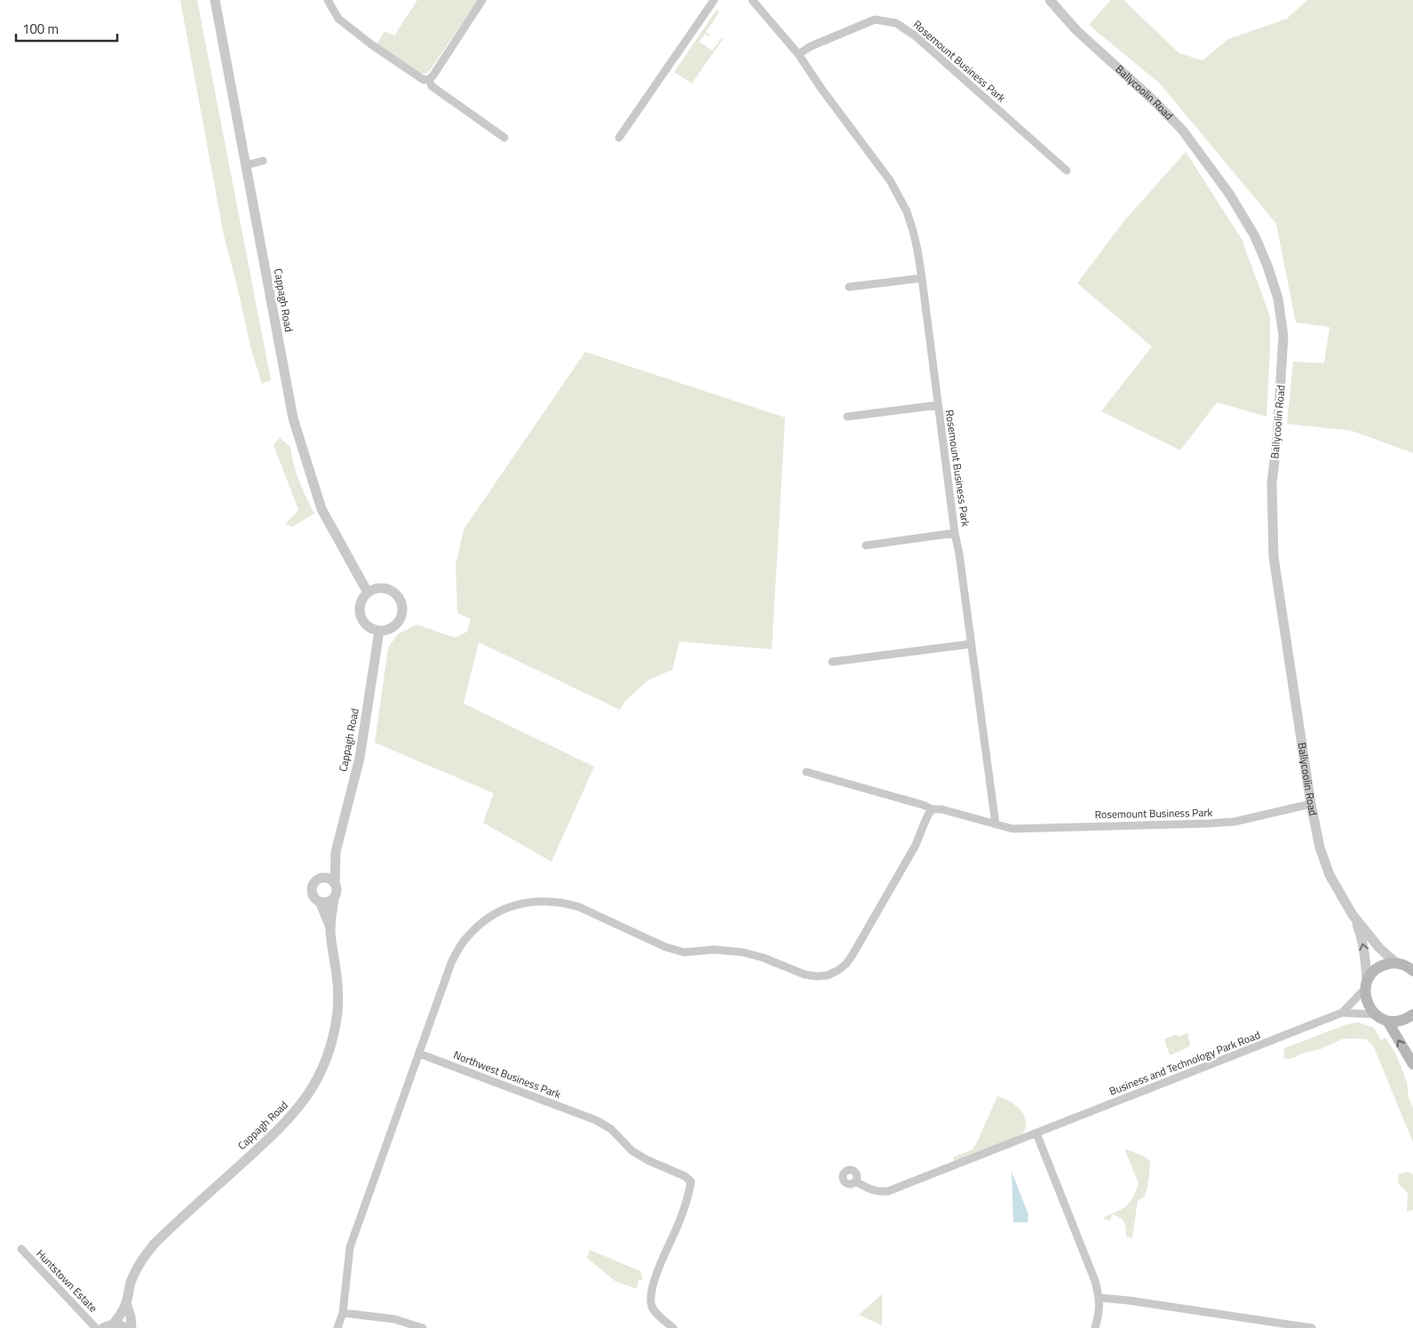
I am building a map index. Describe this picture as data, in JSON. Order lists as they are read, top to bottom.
{
  "streets": {
    "street": [
      "Rosemount Business Park",
      "Ballycoolin Road",
      "Cappagh Road",
      "Business and Technology Park Road",
      "Northwest Business Park",
      "Huntstown Estate"
    ]
  },
  "crossings": [
    ["Rosemount Business Park", "Ballycoolin Road"],
    ["Ballycoolin Road", "Business and Technology Park Road"]
  ],
  "scale_bar": "100 m"
}
